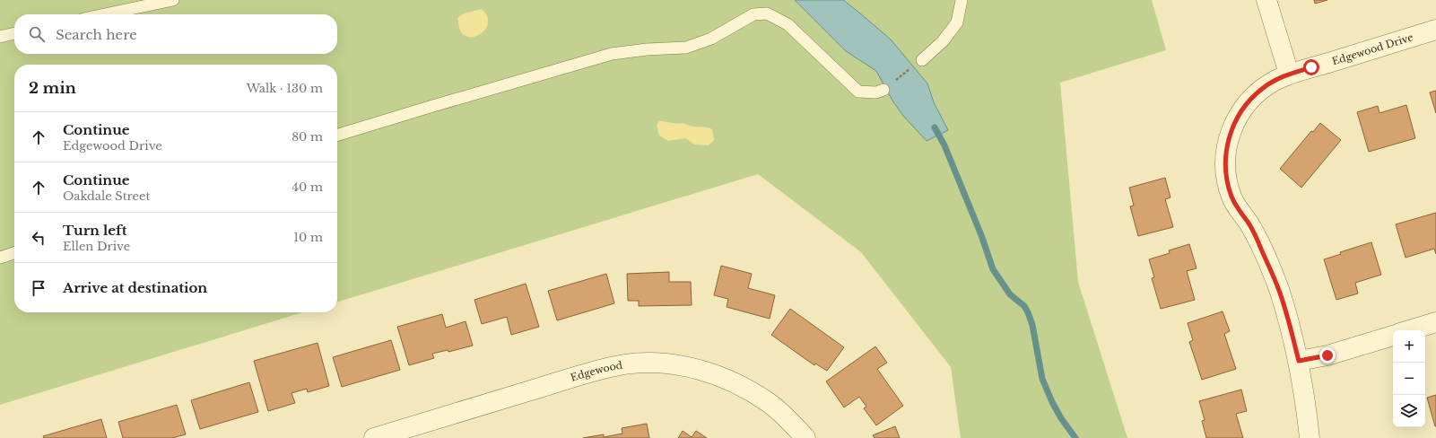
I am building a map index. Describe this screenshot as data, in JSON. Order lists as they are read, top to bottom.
{
  "streets": {
    "street": ["Edgewood Drive", "Edgewood"]
  },
  "page": {
    "search": "Search here",
    "heading": ["2 min", "Walk · 130 m"],
    "list": [
      ["Continue", "Edgewood Drive", "80 m"],
      ["Continue", "Oakdale Street", "40 m"],
      ["Turn left", "Ellen Drive", "10 m"],
      "Arrive at destination"
    ],
    "map_buttons": ["+", "−"]
  }
}
